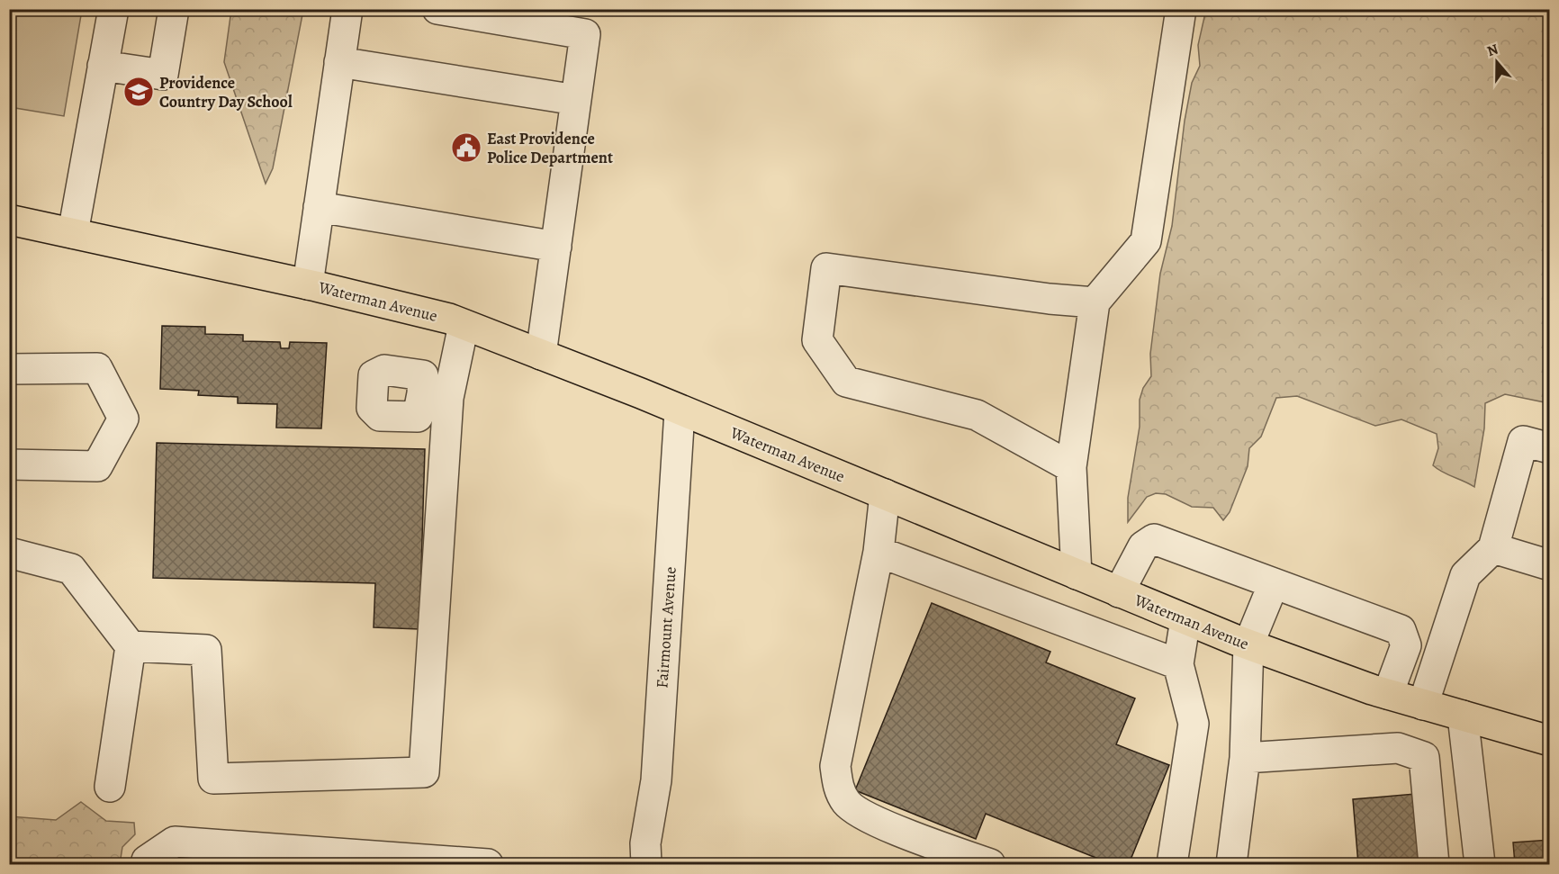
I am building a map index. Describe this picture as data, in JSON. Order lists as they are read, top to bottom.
{
  "streets": {
    "main road": ["Waterman Avenue"],
    "street": ["Fairmount Avenue"]
  },
  "crossings": [
    ["Waterman Avenue", "Fairmount Avenue"]
  ],
  "places": {
    "school or university": ["Providence Country Day School"],
    "public building": ["East Providence Police Department"]
  },
  "north": "top"
}
